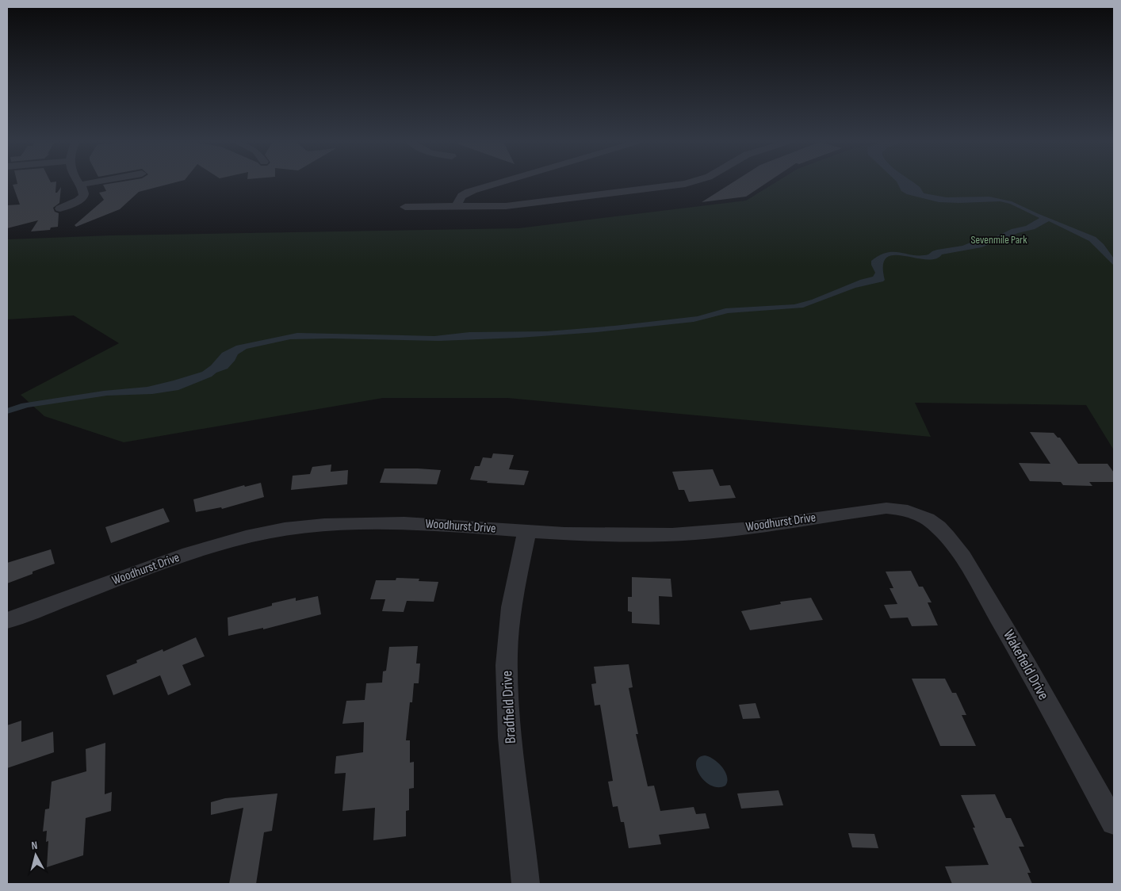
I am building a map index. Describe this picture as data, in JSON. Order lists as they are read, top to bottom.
{
  "streets": {
    "street": ["Woodhurst Drive", "Wakefield Drive", "Bradfield Drive"]
  },
  "crossings": [
    ["Woodhurst Drive", "Wakefield Drive"],
    ["Woodhurst Drive", "Bradfield Drive"]
  ],
  "parks": ["Sevenmile Park"],
  "north": "top"
}
